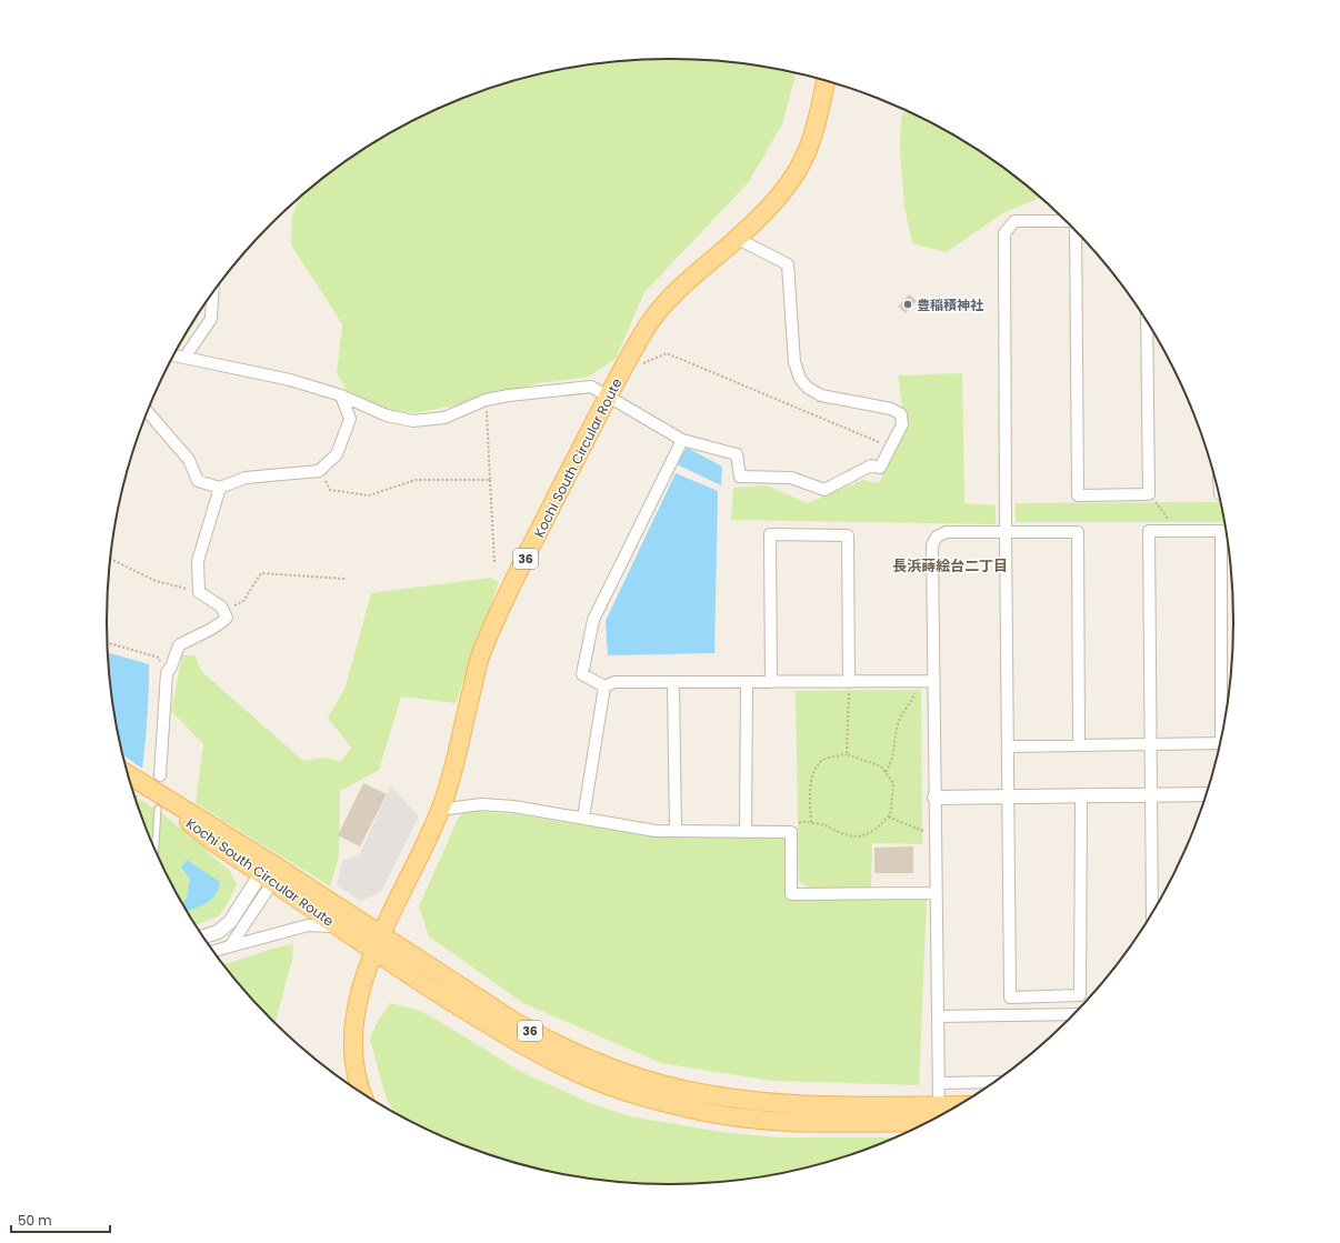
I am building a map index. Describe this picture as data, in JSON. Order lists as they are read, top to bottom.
{
  "streets": {
    "main road": ["Kochi South Circular Route", "36"]
  },
  "districts": ["長浜蒔絵台二丁目"],
  "places": ["豊稲積神社"],
  "scale_bar": "50 m"
}
